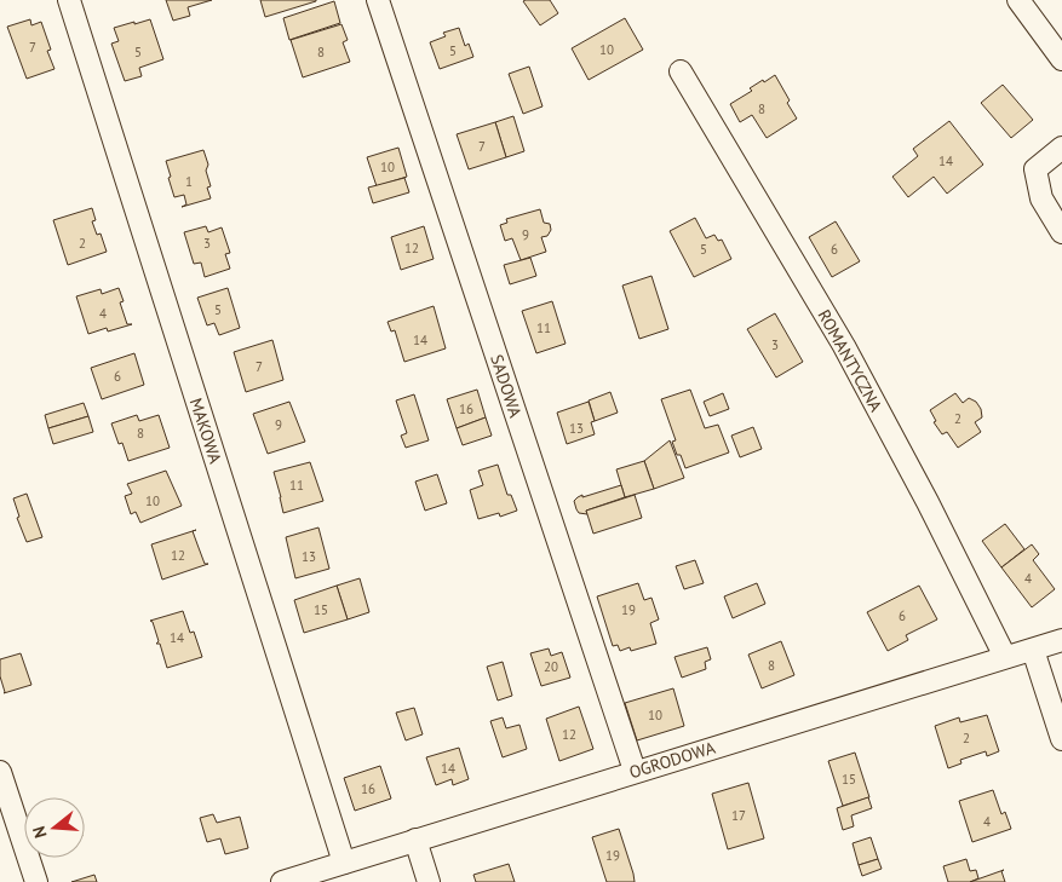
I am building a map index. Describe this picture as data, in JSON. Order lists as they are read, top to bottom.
{
  "streets": {
    "street": [
      "ROMANTYCZNA",
      "SADOWA",
      "MAKOWA",
      "OGRODOWA"
    ]
  },
  "crossings": [
    ["ROMANTYCZNA", "OGRODOWA"],
    ["SADOWA", "OGRODOWA"],
    ["MAKOWA", "OGRODOWA"]
  ],
  "house_numbers": [
    "7",
    "10",
    "5",
    "5",
    "8",
    "8",
    "7",
    "14",
    "10",
    "1",
    "9",
    "2",
    "3",
    "12",
    "5",
    "6",
    "5",
    "4",
    "11",
    "14",
    "3",
    "7",
    "6",
    "16",
    "2",
    "9",
    "13",
    "8",
    "11",
    "10",
    "12",
    "13",
    "4",
    "15",
    "19",
    "6",
    "14",
    "8",
    "20",
    "10",
    "12",
    "2",
    "14",
    "15",
    "16",
    "17",
    "4",
    "19"
  ],
  "north": "left"
}
